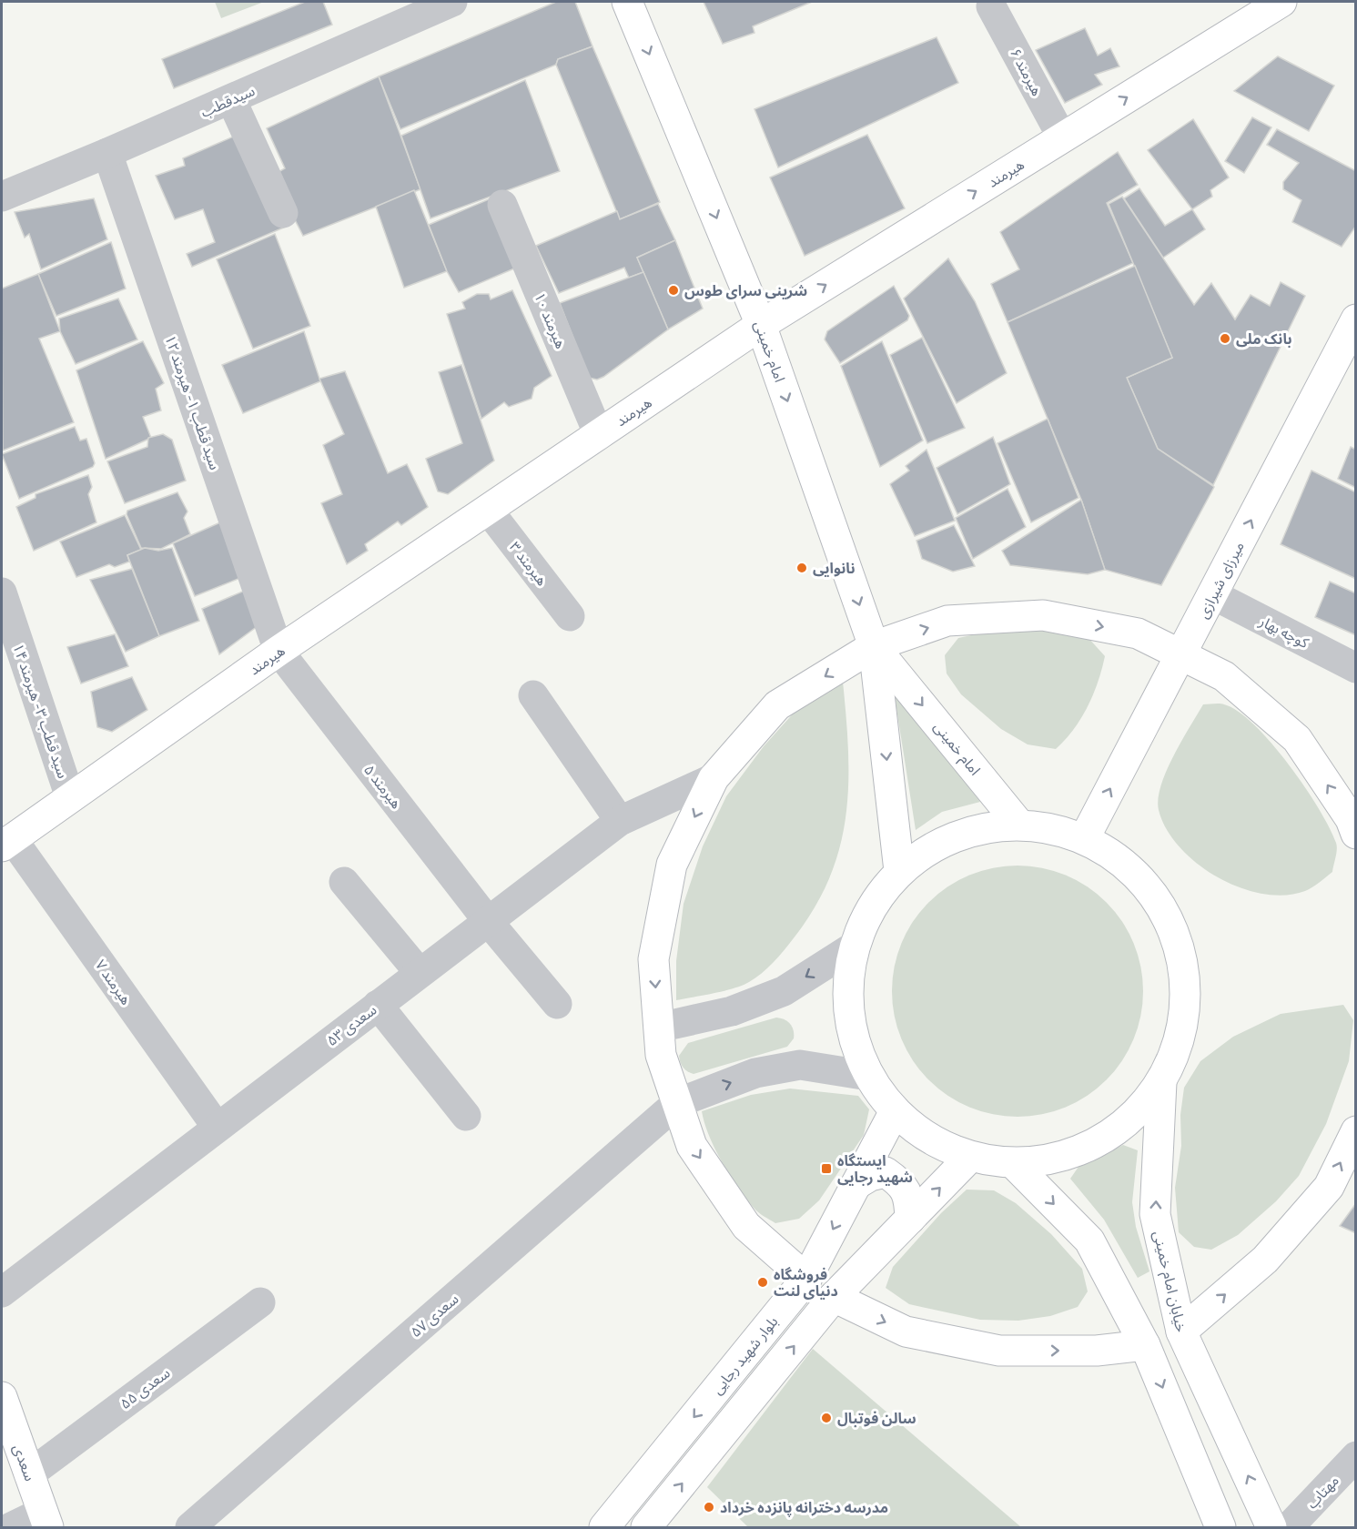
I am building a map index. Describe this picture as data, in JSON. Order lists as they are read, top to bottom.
{
  "streets": {
    "main road": [
      "هیرمند",
      "امام خمینی",
      "میرزای شیرازی",
      "خیابان امام خمینی",
      "بلوار شهید رجایی",
      "سعدی"
    ],
    "street": [
      "هیرمند ۶",
      "سیدقطب",
      "هیرمند ۱۰",
      "سید قطب ۱- هیرمند ۱۲",
      "هیرمند ۳",
      "کوچه بهار",
      "سید قطب ۳- هیرمند ۱۴",
      "هیرمند ۵",
      "هیرمند ۷",
      "سعدی ۵۳",
      "سعدی ۵۷",
      "سعدی ۵۵",
      "مهتاب"
    ]
  },
  "crossings": [
    ["هیرمند ۶", "هیرمند"],
    ["سیدقطب", "سید قطب ۱- هیرمند ۱۲"],
    ["هیرمند", "هیرمند ۱۰"],
    ["هیرمند", "امام خمینی"],
    ["هیرمند", "سید قطب ۱- هیرمند ۱۲"],
    ["هیرمند", "هیرمند ۳"],
    ["هیرمند", "سید قطب ۳- هیرمند ۱۴"],
    ["هیرمند", "هیرمند ۵"],
    ["هیرمند", "هیرمند ۷"],
    ["سید قطب ۱- هیرمند ۱۲", "هیرمند ۵"],
    ["میرزای شیرازی", "کوچه بهار"],
    ["هیرمند ۵", "سعدی ۵۳"],
    ["هیرمند ۷", "سعدی ۵۳"],
    ["سعدی ۵۵", "سعدی"]
  ],
  "one_way": ["هیرمند", "امام خمینی", "میرزای شیرازی"],
  "places": {
    "other": [
      "شرینی سرای طوس",
      "بانک ملی",
      "نانوایی",
      "فروشگاه دنیای لنت",
      "سالن فوتبال",
      "مدرسه دخترانه پانزده خرداد"
    ],
    "transit": ["ایستگاه شهید رجایی"]
  }
}
